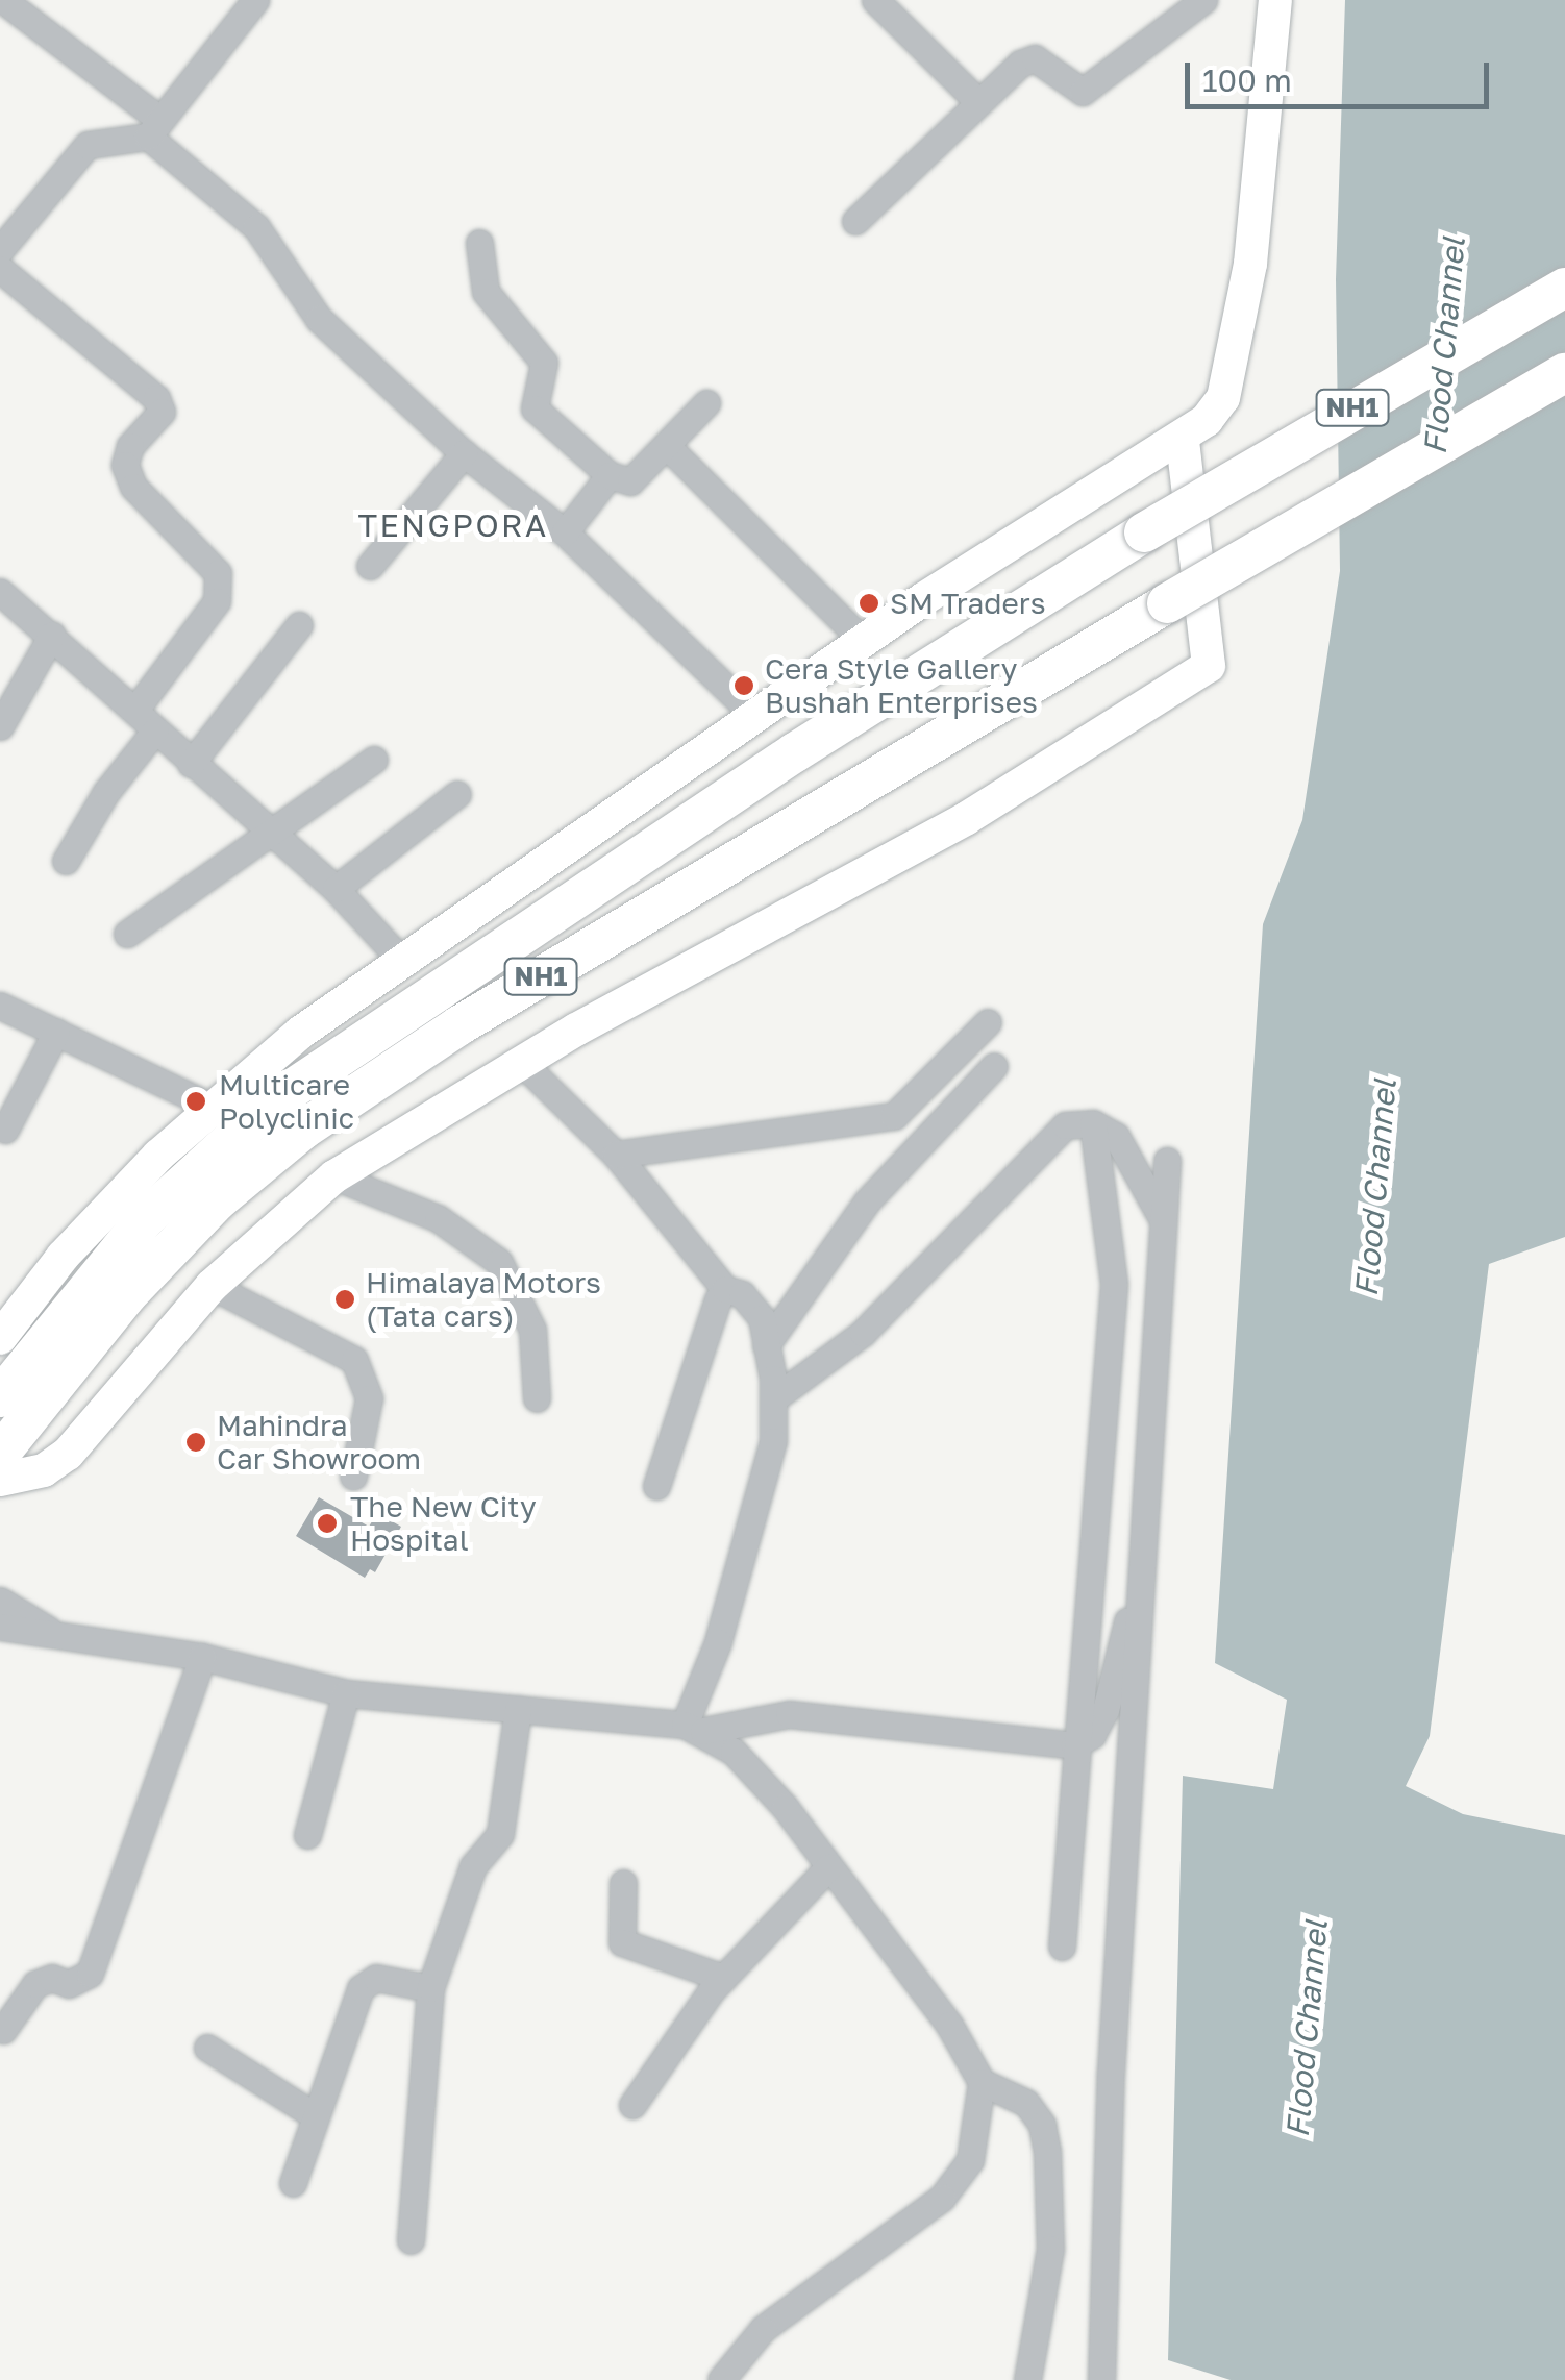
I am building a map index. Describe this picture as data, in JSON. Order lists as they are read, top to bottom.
{
  "streets": {
    "highway": ["NH1"]
  },
  "districts": ["TENGPORA"],
  "water": ["Flood Channel"],
  "places": [
    "SM Traders",
    "Cera Style Gallery Bushah Enterprises",
    "Multicare Polyclinic",
    "Himalaya Motors (Tata cars)",
    "Mahindra Car Showroom",
    "The New City Hospital"
  ],
  "scale_bar": "100 m"
}
